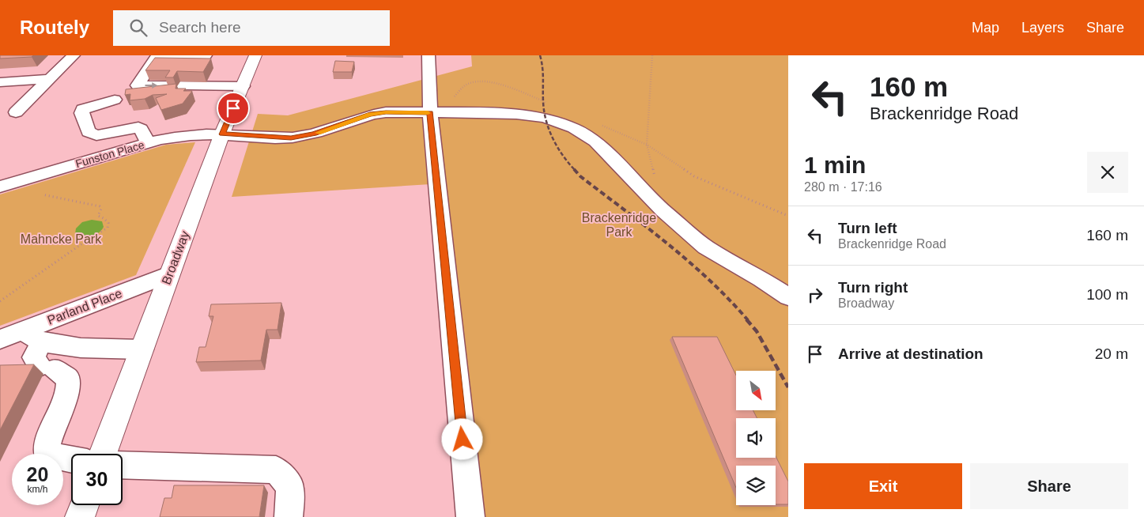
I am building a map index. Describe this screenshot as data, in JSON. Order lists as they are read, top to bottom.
{
  "streets": {
    "main road": ["Broadway"],
    "street": ["Funston Place", "Parland Place"]
  },
  "crossings": [
    ["Funston Place", "Broadway"],
    ["Broadway", "Parland Place"]
  ],
  "parks": ["Brackenridge Park", "Mahncke Park"],
  "north": "bottom right",
  "page": {
    "header": "Routely",
    "search": "Search here",
    "nav": ["Map", "Layers", "Share"],
    "turn": ["160 m", "Brackenridge Road"],
    "heading": ["1 min", "280 m · 17:16"],
    "list": [
      {
        "name": "Turn left",
        "note": "Brackenridge Road",
        "value": "160 m"
      },
      {
        "name": "Turn right",
        "note": "Broadway",
        "value": "100 m"
      },
      {
        "name": "Arrive at destination",
        "value": "20 m"
      }
    ],
    "speed": "20 km/h",
    "limit": "30",
    "buttons": ["Exit", "Share"]
  }
}
